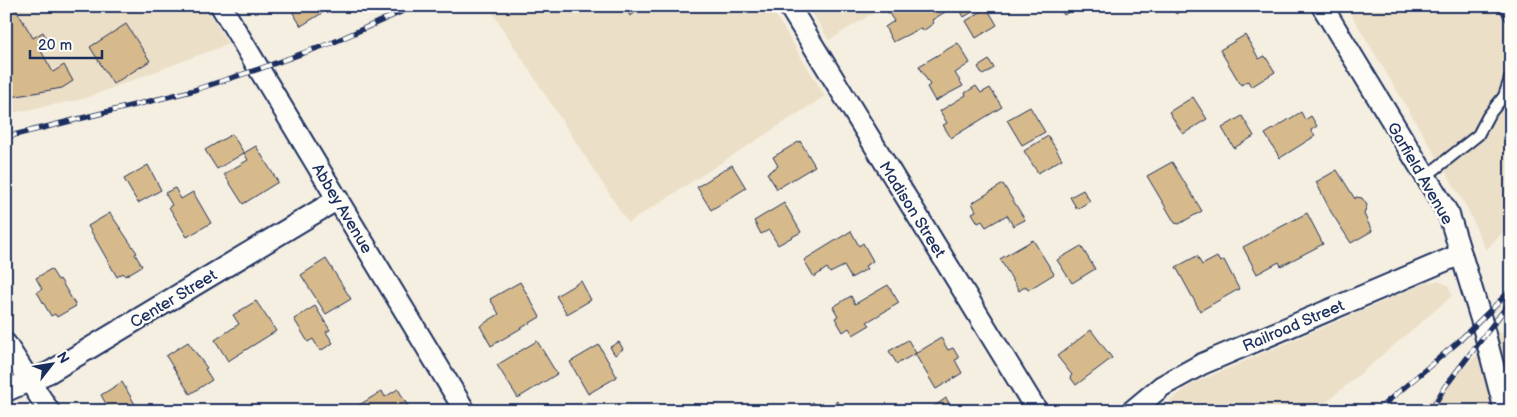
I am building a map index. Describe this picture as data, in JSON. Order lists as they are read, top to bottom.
{
  "streets": {
    "street": [
      "Garfield Avenue",
      "Abbey Avenue",
      "Madison Street",
      "Center Street",
      "Railroad Street"
    ]
  },
  "crossings": [
    ["Garfield Avenue", "Railroad Street"],
    ["Abbey Avenue", "Center Street"]
  ],
  "scale_bar": "20 m",
  "north": "top right"
}
